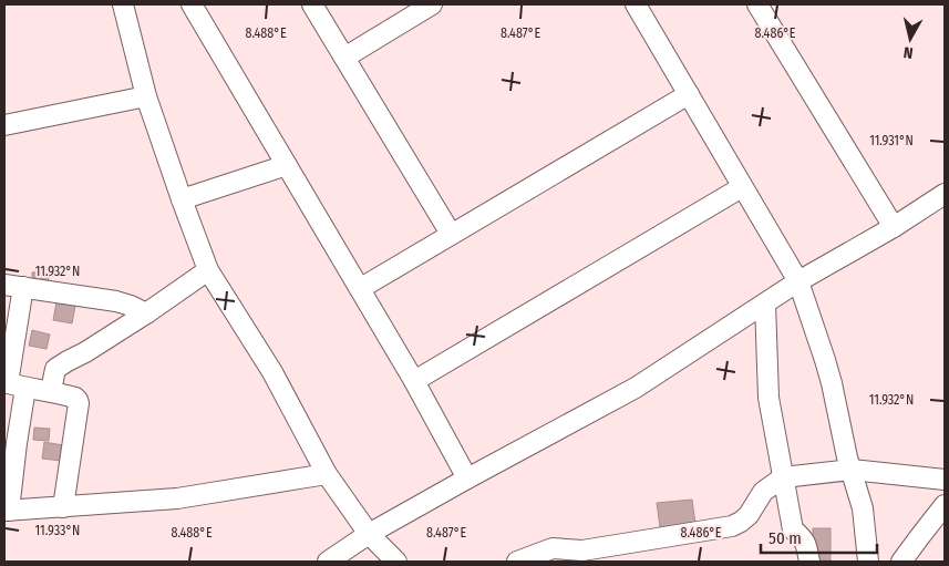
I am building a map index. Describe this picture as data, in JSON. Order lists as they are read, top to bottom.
{
  "scale_bar": "50 m",
  "north": "bottom",
  "coordinates": [
    "8.488°E",
    "8.487°E",
    "8.486°E",
    "11.931°N",
    "11.932°N",
    "11.933°N"
  ]
}
